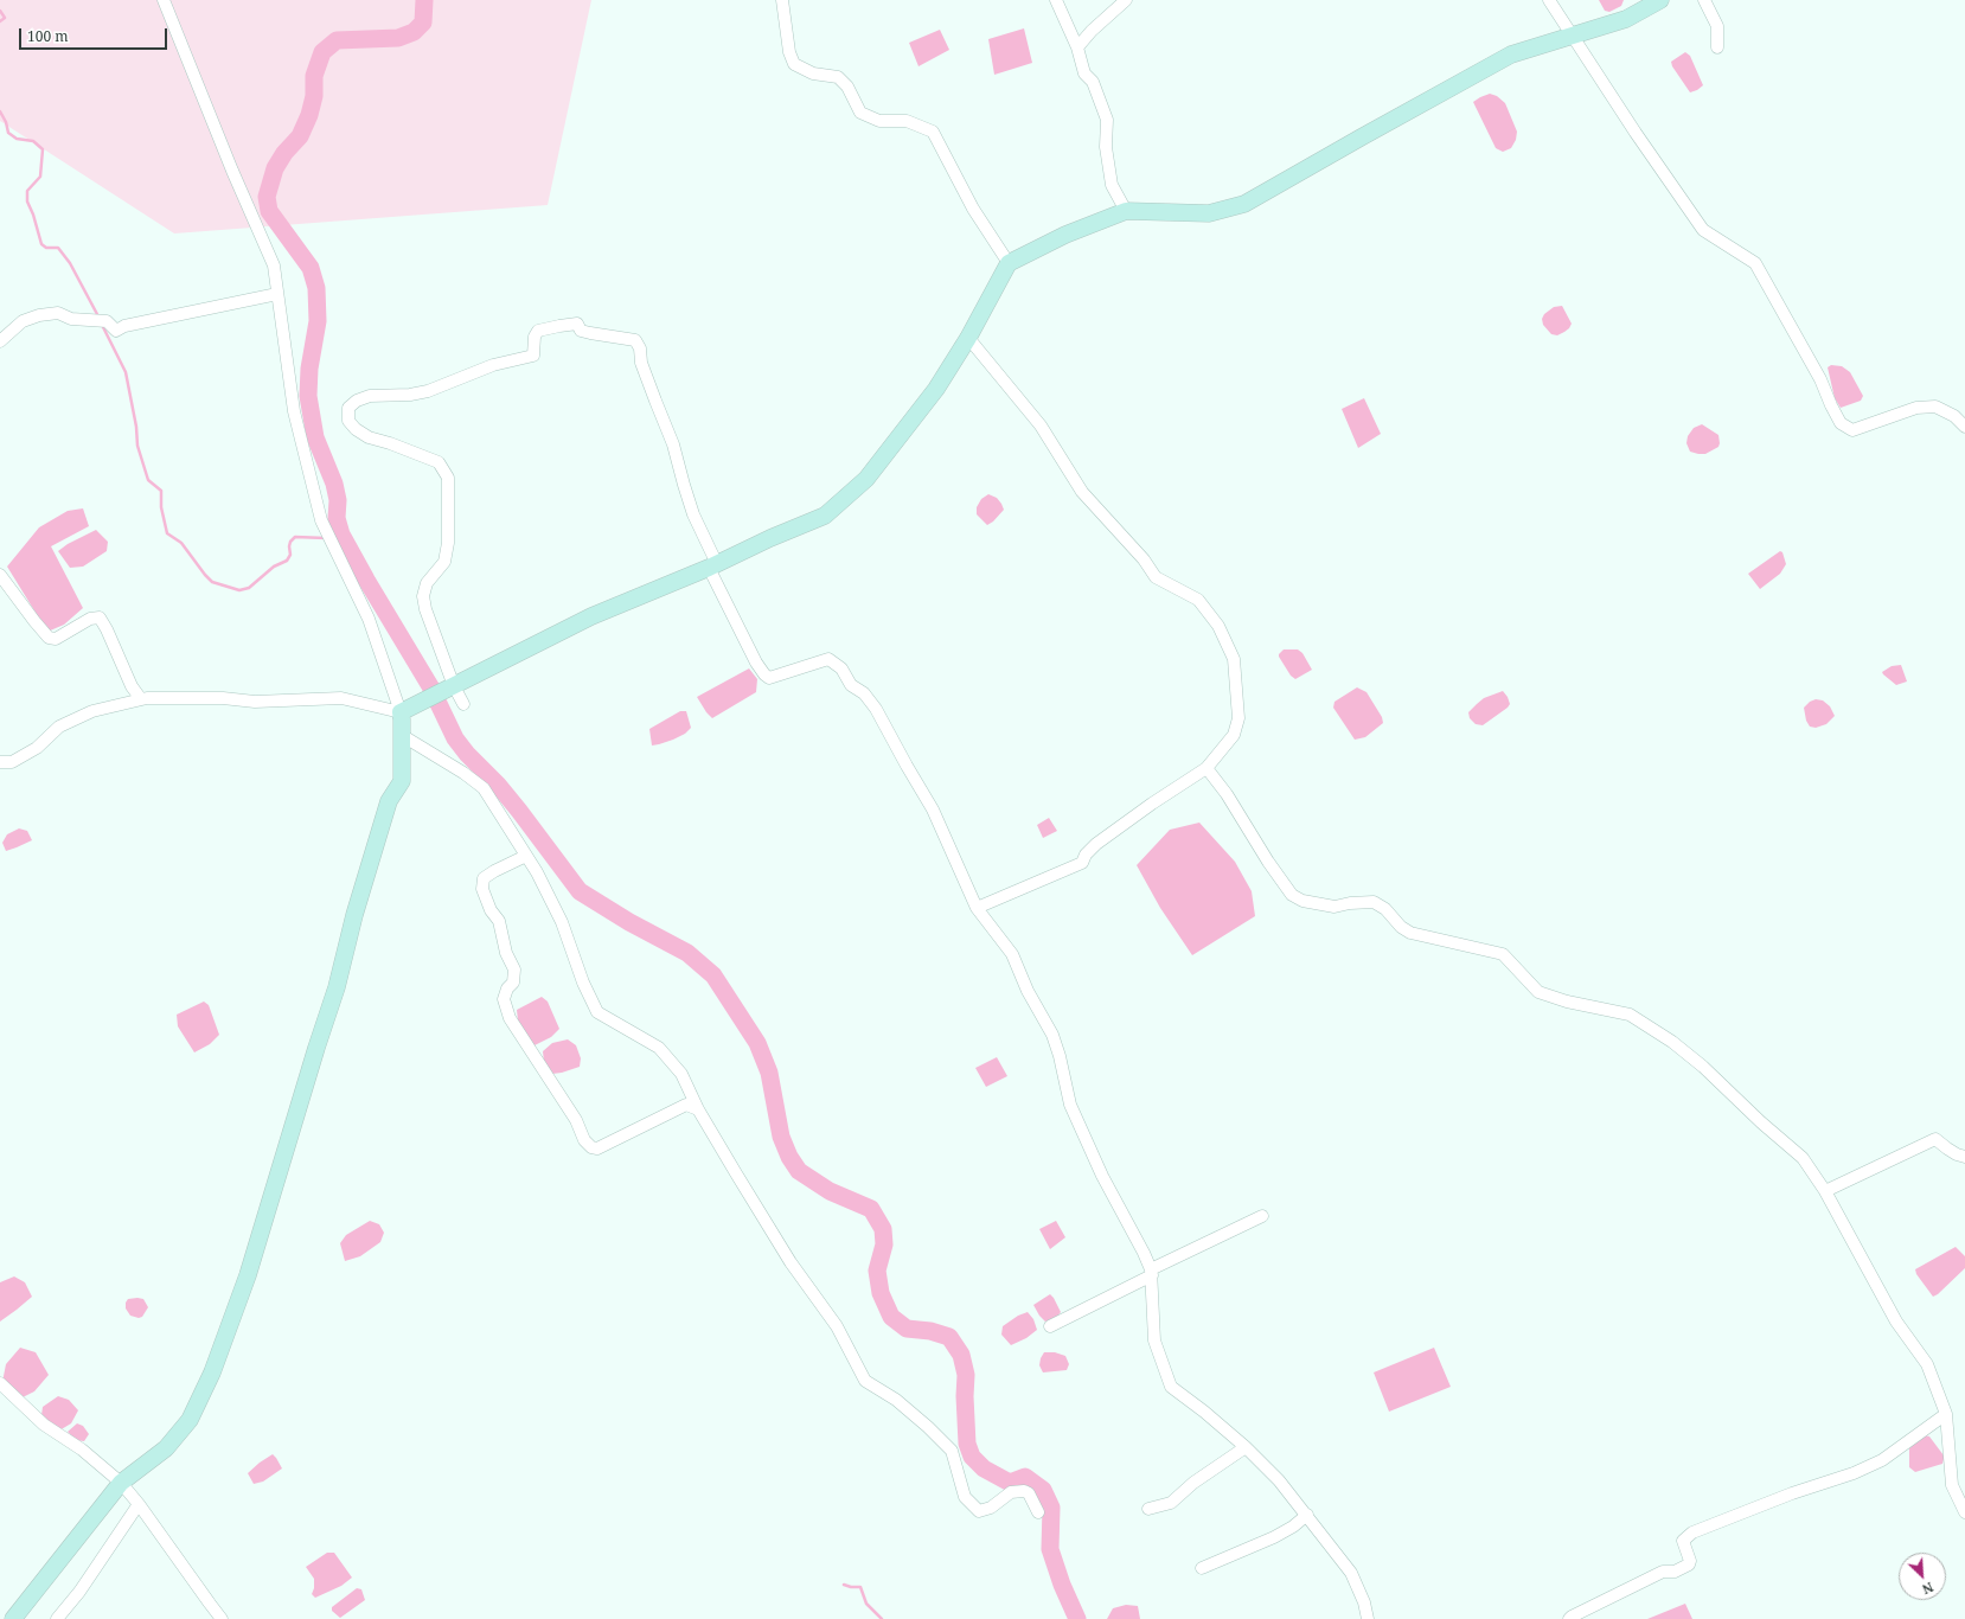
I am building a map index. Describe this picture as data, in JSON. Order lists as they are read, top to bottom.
{
  "scale_bar": "100 m",
  "north": "bottom right"
}
